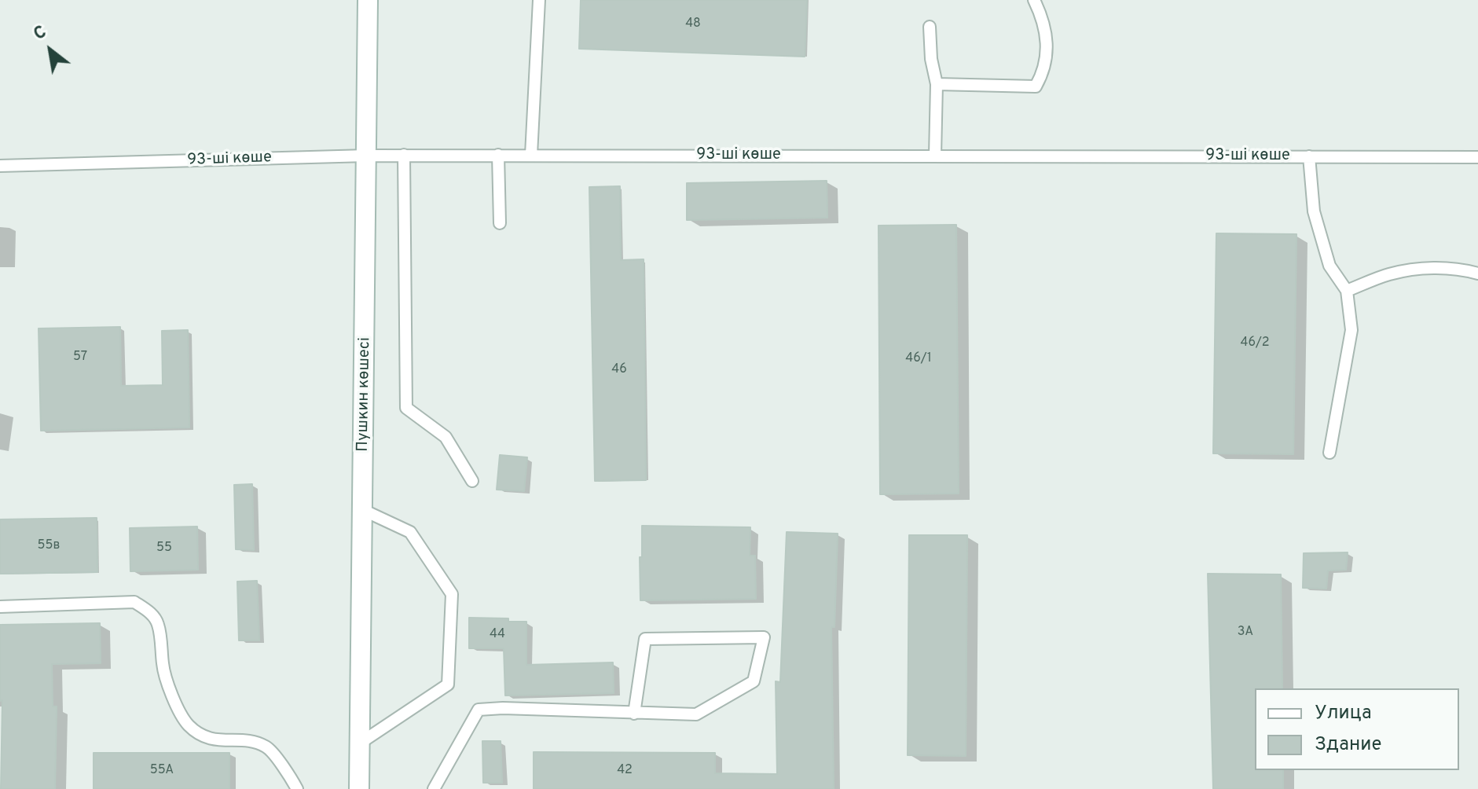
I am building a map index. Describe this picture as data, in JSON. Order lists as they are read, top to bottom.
{
  "streets": {
    "main road": ["Пушкин көшесі"],
    "lane": ["93-ші көше"]
  },
  "crossings": [
    ["93-ші көше", "Пушкин көшесі"]
  ],
  "house_numbers": [
    "48",
    "46/2",
    "57",
    "46/1",
    "46",
    "55в",
    "55",
    "3А",
    "44",
    "55А",
    "42"
  ],
  "legend": ["Улица", "Здание"],
  "north": "top left"
}
